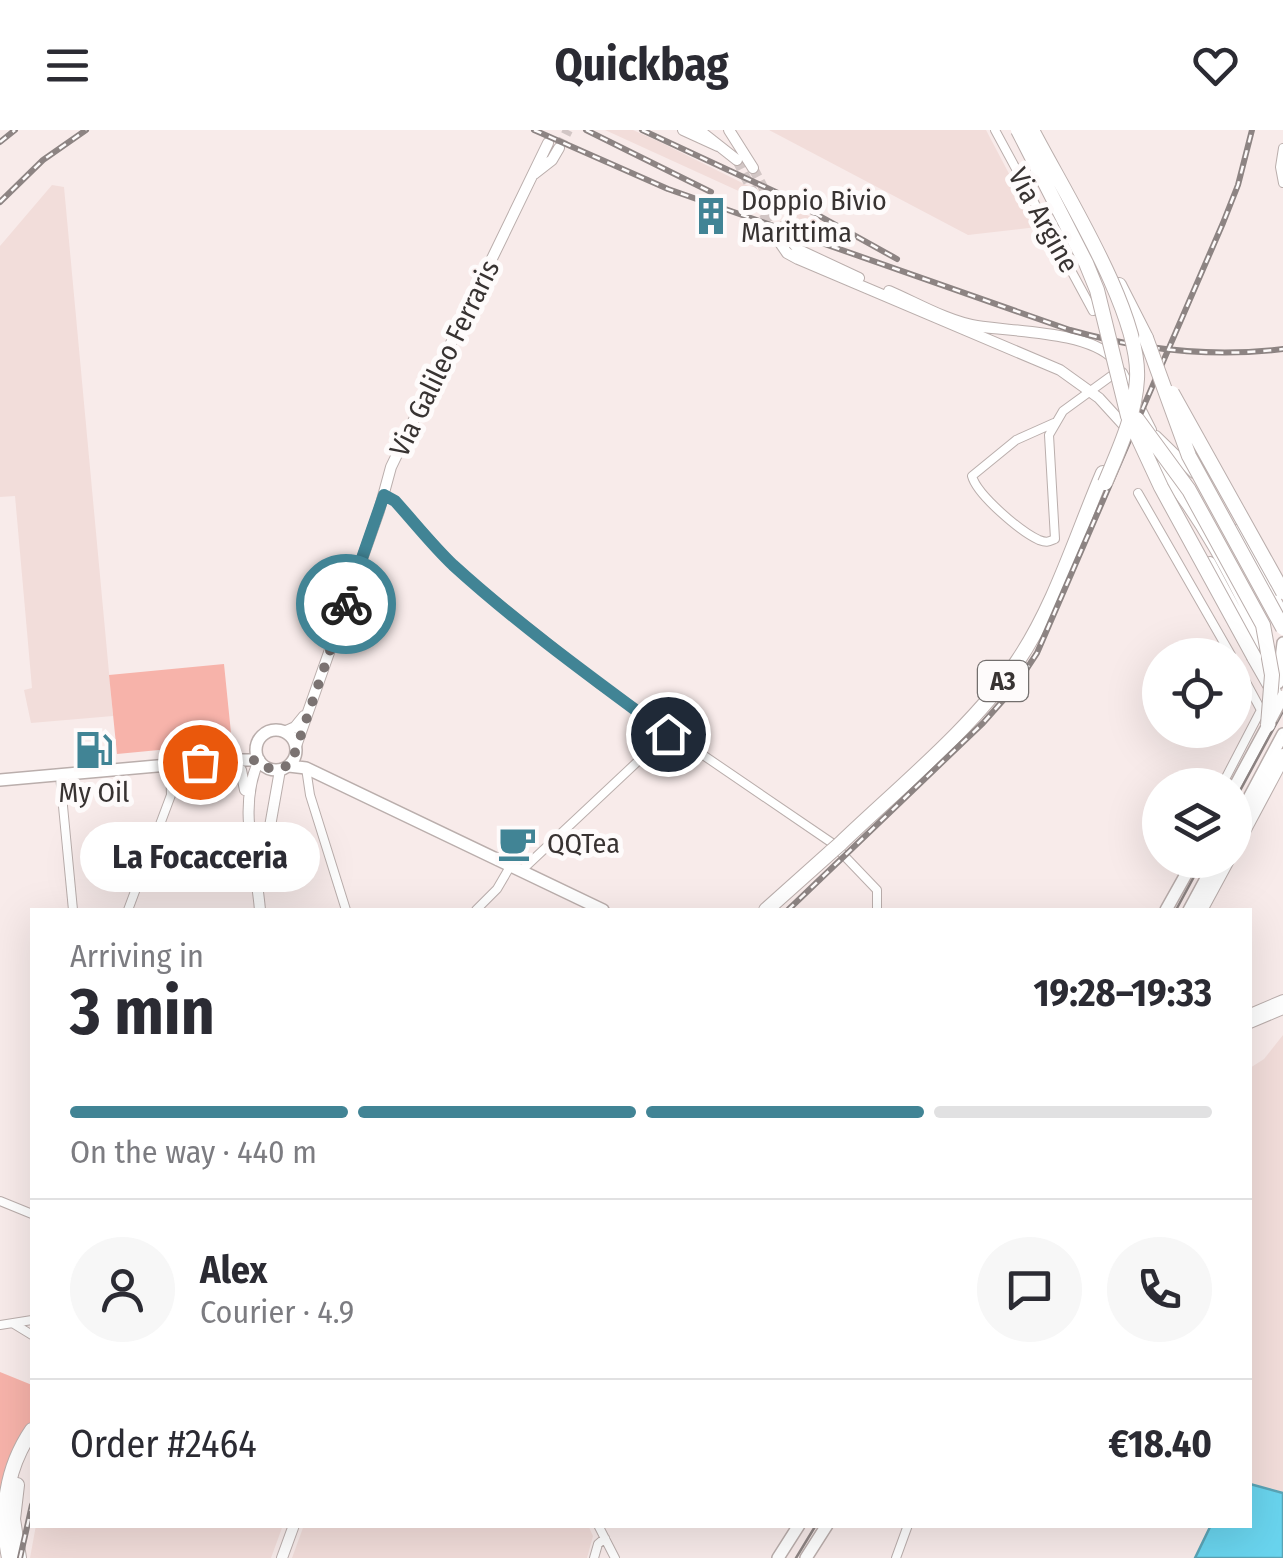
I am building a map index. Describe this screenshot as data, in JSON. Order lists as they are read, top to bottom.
{
  "streets": {
    "highway": ["A3"],
    "street": ["Via Argine", "Via Galileo Ferraris"]
  },
  "places": {
    "building": ["Doppio Bivio Marittima"],
    "fuel station": ["My Oil"],
    "other": ["La Focacceria"],
    "cafe": ["QQTea"]
  },
  "page": {
    "header": "Quickbag",
    "bubble": "La Focacceria",
    "heading": ["3 min", "Arriving in", "19:28–19:33"],
    "panel": [
      "Alex",
      "Courier · 4.9",
      "Order #2464",
      "€18.40"
    ],
    "bar": "On the way · 440 m"
  }
}
